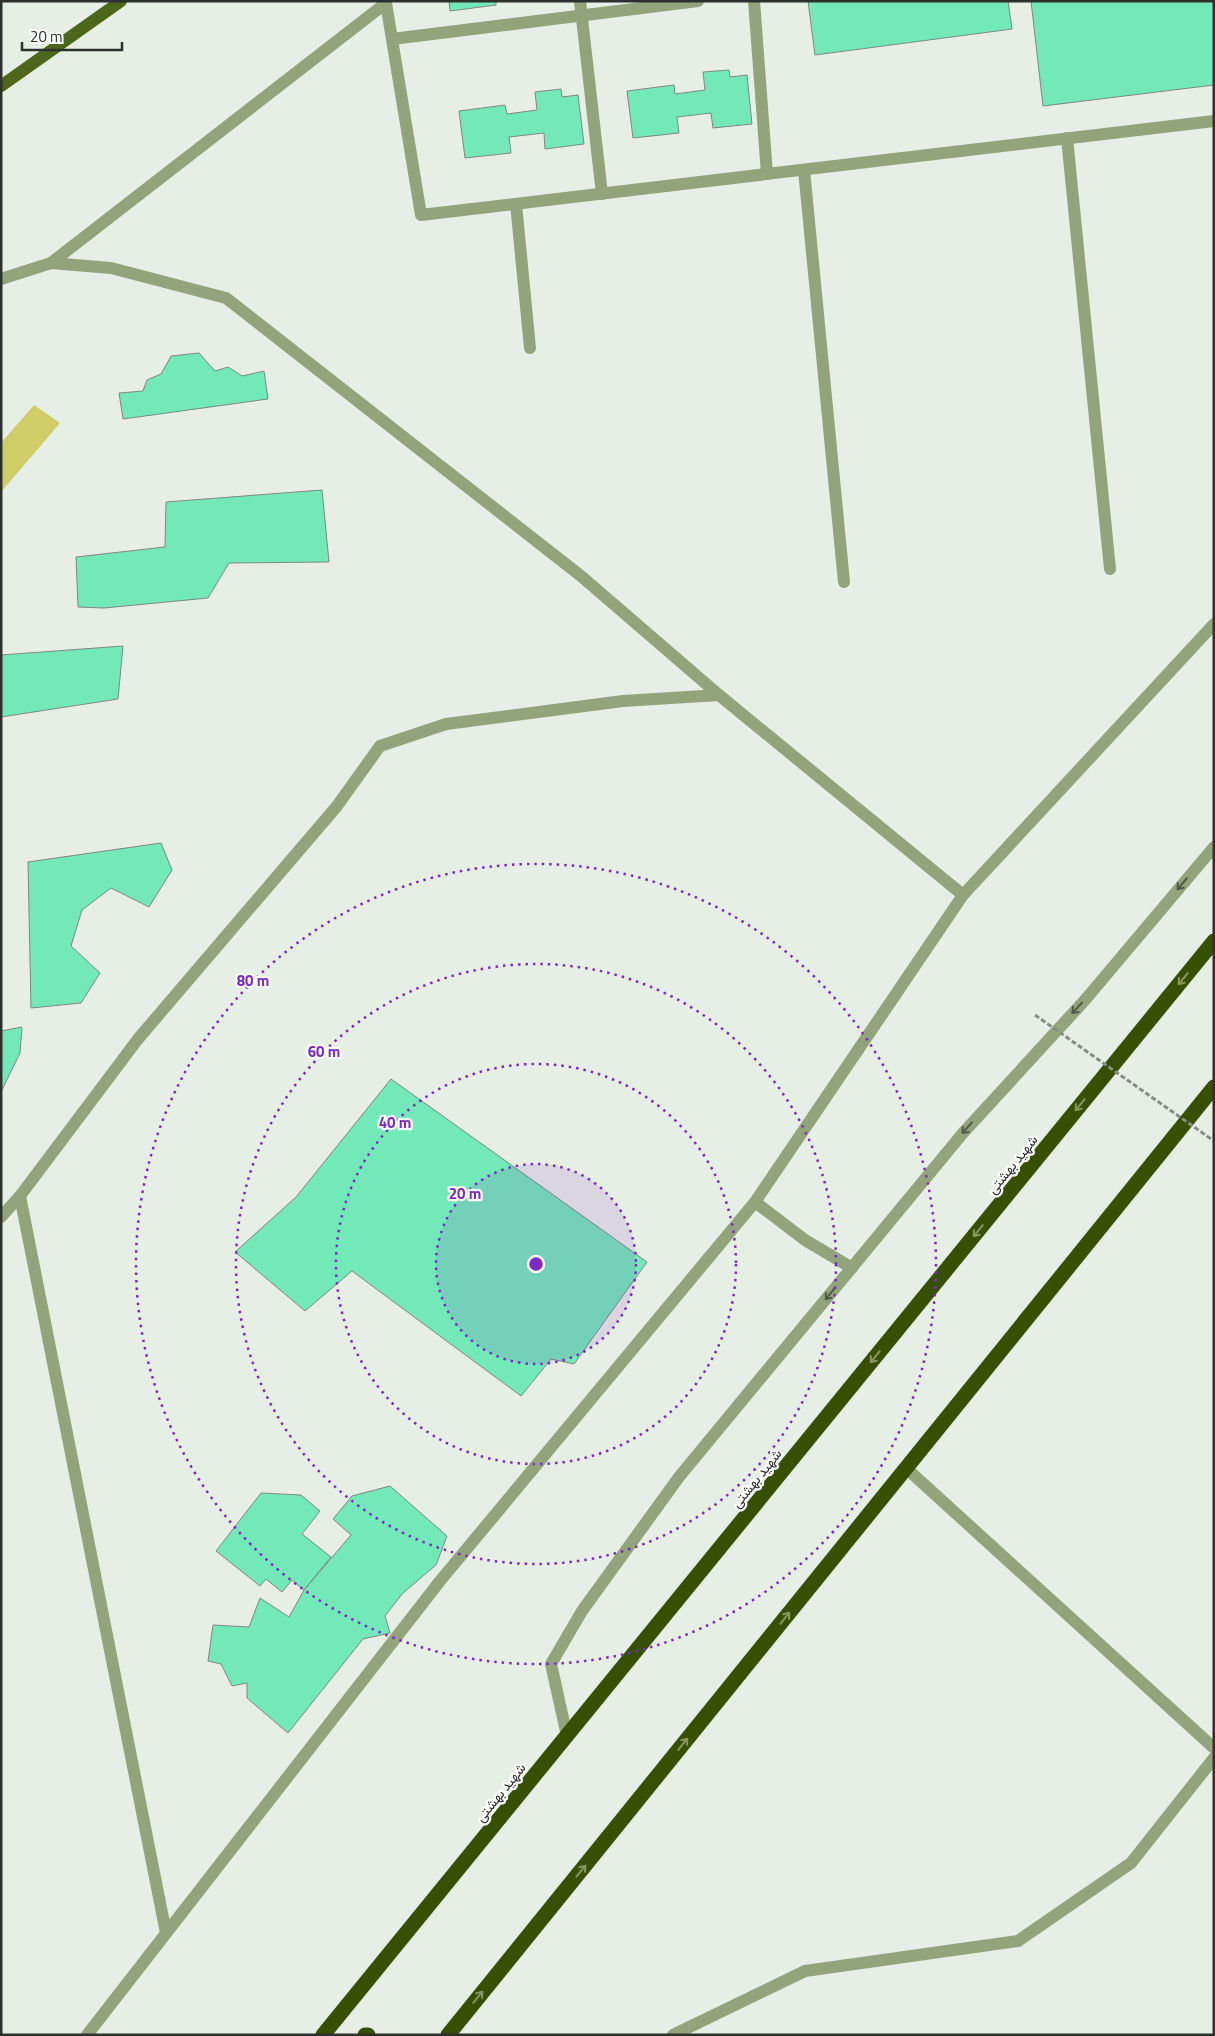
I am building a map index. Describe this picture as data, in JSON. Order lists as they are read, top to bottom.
{
  "streets": {
    "highway": ["شهید بهشتی"]
  },
  "scale_bar": "20 m",
  "rings": [
    "80 m",
    "60 m",
    "40 m",
    "20 m"
  ]
}
